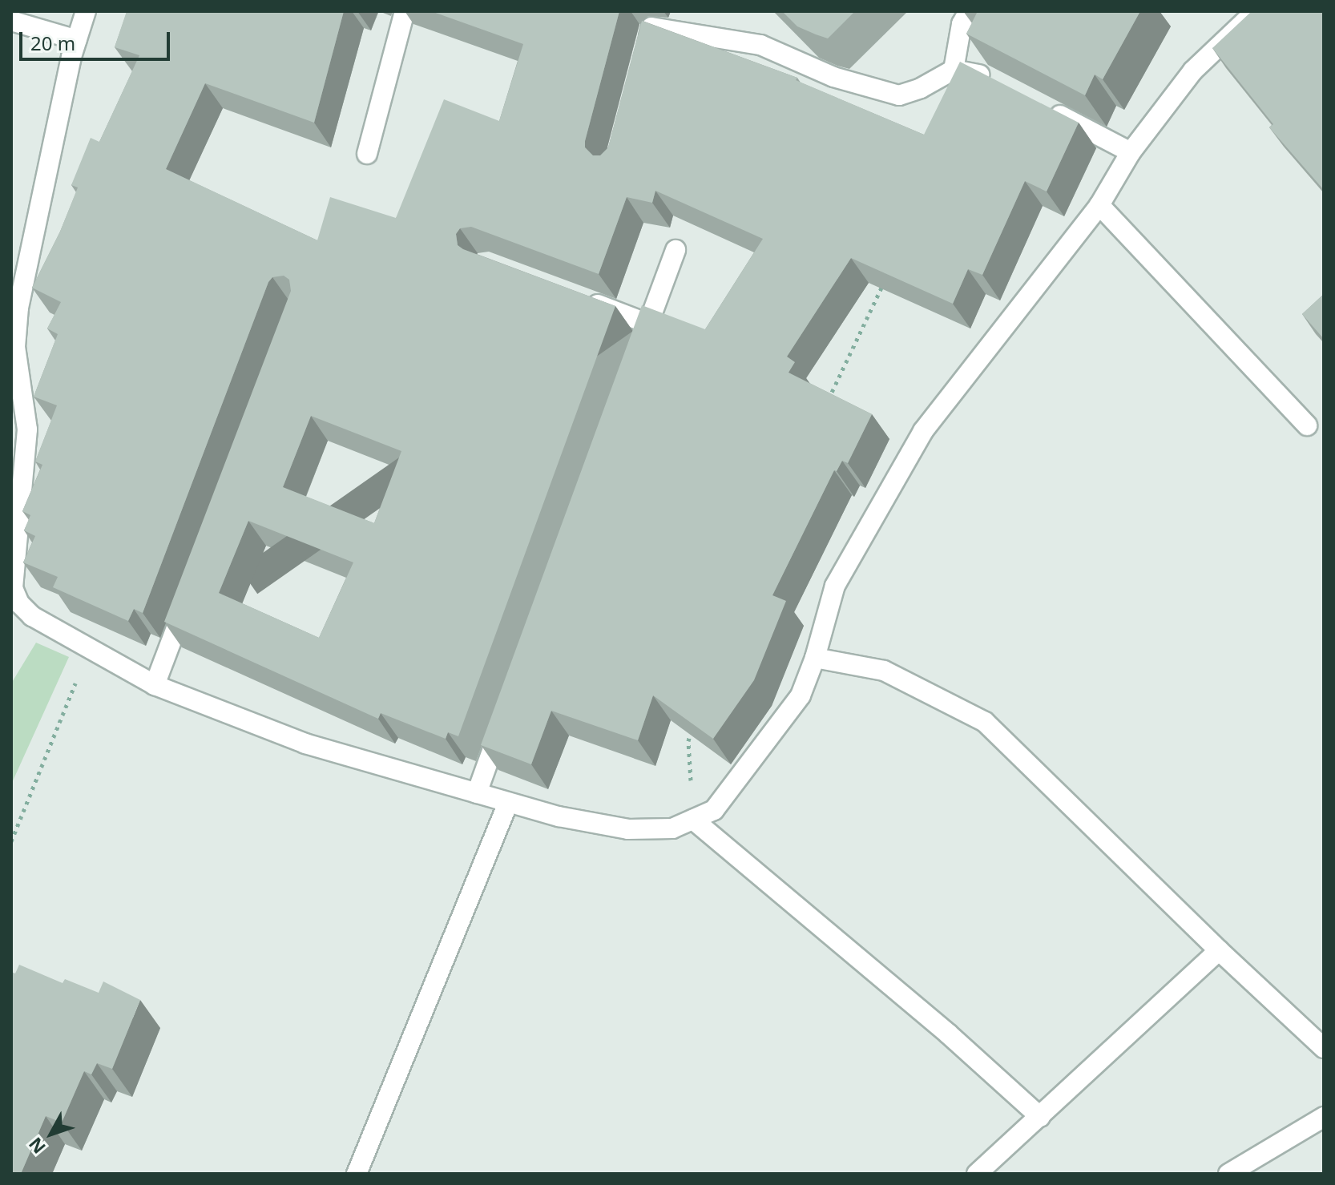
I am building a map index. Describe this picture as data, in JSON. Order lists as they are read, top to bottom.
{
  "scale_bar": "20 m",
  "north": "bottom left"
}
